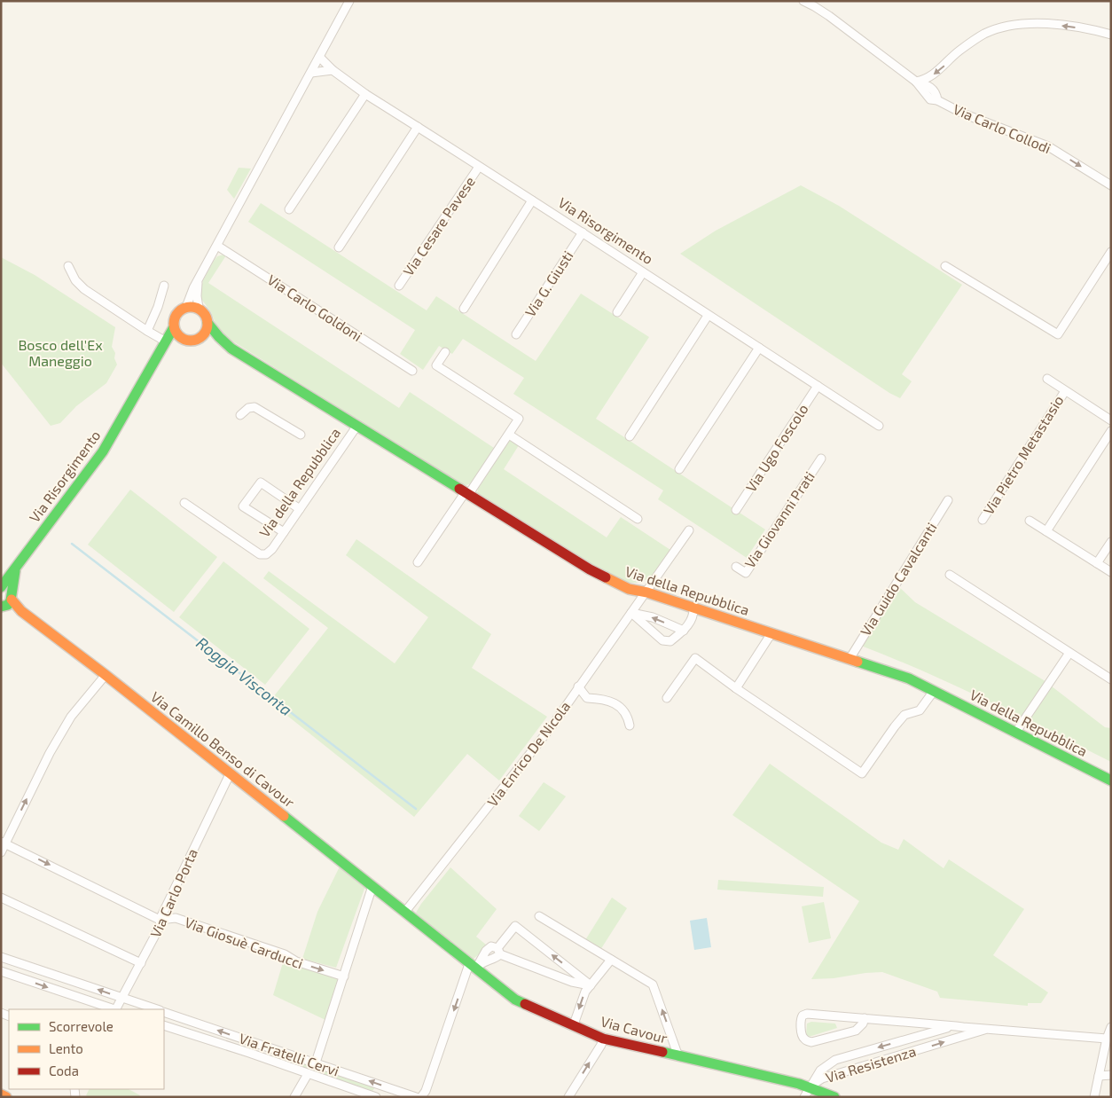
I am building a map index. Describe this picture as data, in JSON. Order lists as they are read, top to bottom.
{
  "streets": {
    "street": [
      "Via Carlo Collodi",
      "Via Cesare Pavese",
      "Via Risorgimento",
      "Via G. Giusti",
      "Via Carlo Goldoni",
      "Via Ugo Foscolo",
      "Via Pietro Metastasio",
      "Via della Repubblica",
      "Via Giovanni Prati",
      "Via Guido Cavalcanti",
      "Via Camillo Benso di Cavour",
      "Via Enrico De Nicola",
      "Via Carlo Porta",
      "Via Giosuè Carducci",
      "Via Cavour",
      "Via Fratelli Cervi",
      "Via Resistenza"
    ]
  },
  "crossings": [
    ["Via Cesare Pavese", "Via Risorgimento"],
    ["Via Risorgimento", "Via G. Giusti"],
    ["Via Risorgimento", "Via Ugo Foscolo"],
    ["Via Risorgimento", "Via della Repubblica"],
    ["Via Risorgimento", "Via Camillo Benso di Cavour"],
    ["Via della Repubblica", "Via Guido Cavalcanti"],
    ["Via della Repubblica", "Via Enrico De Nicola"],
    ["Via Camillo Benso di Cavour", "Via Enrico De Nicola"],
    ["Via Camillo Benso di Cavour", "Via Carlo Porta"],
    ["Via Camillo Benso di Cavour", "Via Cavour"],
    ["Via Enrico De Nicola", "Via Cavour"],
    ["Via Carlo Porta", "Via Giosuè Carducci"],
    ["Via Cavour", "Via Resistenza"]
  ],
  "one_way": ["Via Carlo Collodi"],
  "water": ["Roggia Visconta"],
  "parks": ["Bosco dell'Ex Maneggio"],
  "legend": ["Scorrevole", "Lento", "Coda"]
}
